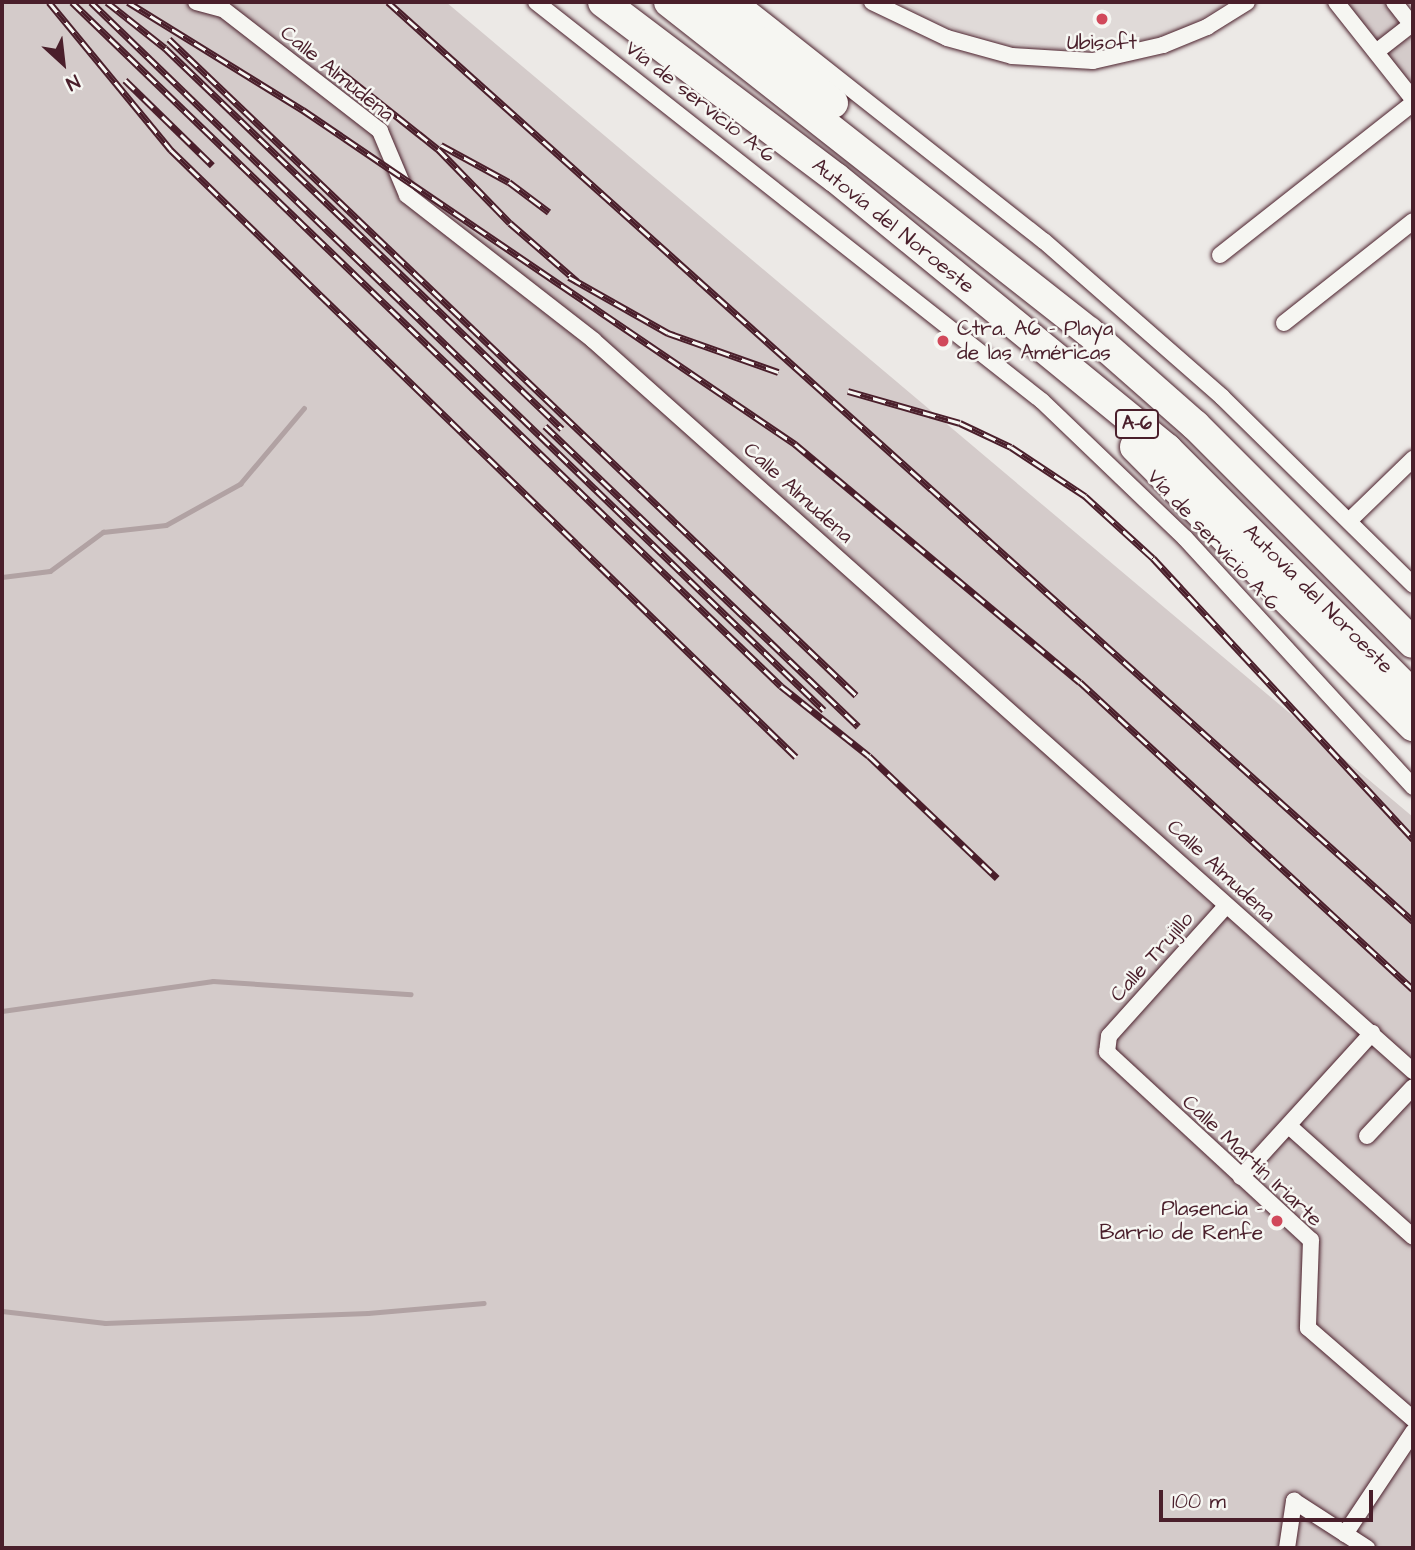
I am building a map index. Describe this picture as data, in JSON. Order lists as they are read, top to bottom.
{
  "streets": {
    "highway": ["Autovía del Noroeste", "A-6"],
    "street": [
      "Calle Almudena",
      "Vía de servicio A-6",
      "Calle Trujillo",
      "Calle Martín Iriarte"
    ]
  },
  "crossings": [
    ["Calle Almudena", "Calle Trujillo"],
    ["Calle Trujillo", "Calle Martín Iriarte"]
  ],
  "places": ["Ubisoft", "Ctra. A6 - Playa de las Américas", "Plasencia - Barrio de Renfe"],
  "scale_bar": "100 m",
  "north": "bottom right"
}
